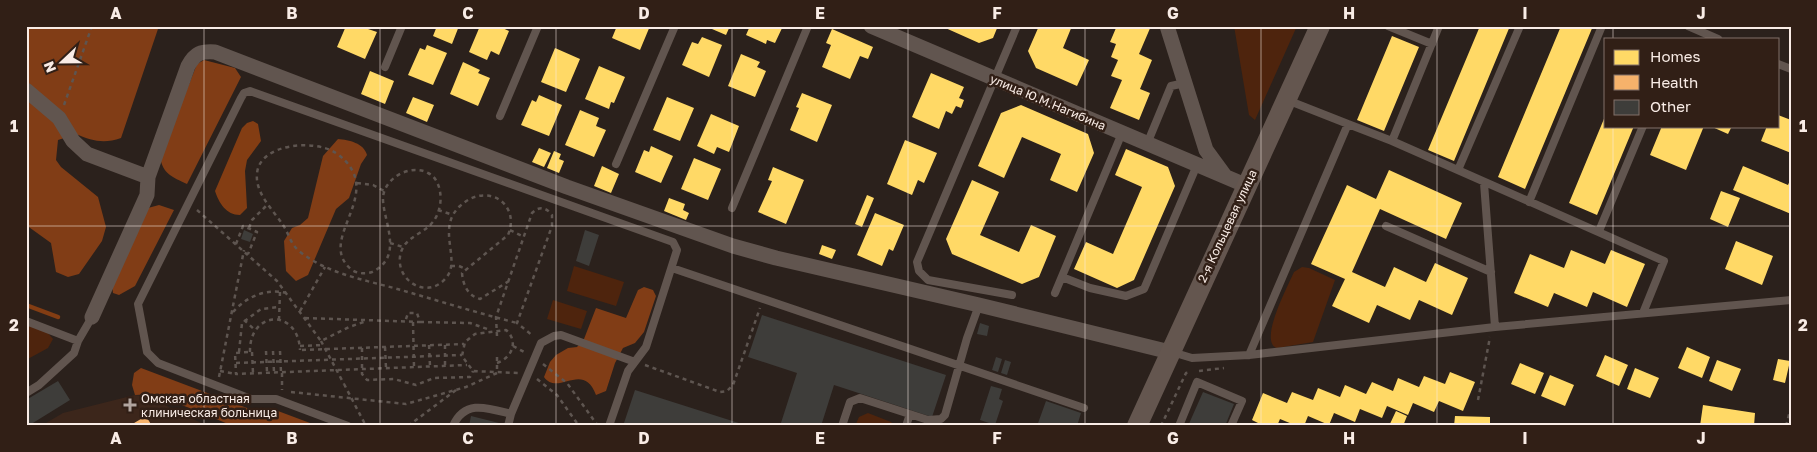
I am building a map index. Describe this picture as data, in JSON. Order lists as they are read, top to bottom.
{
  "streets": {
    "main road": ["2-я Кольцевая улица"],
    "street": ["улица Ю.М.Нагибина"]
  },
  "crossings": [
    ["улица Ю.М.Нагибина", "2-я Кольцевая улица"]
  ],
  "places": {
    "health": ["Омская областная клиническая больница"]
  },
  "legend": ["Homes", "Health", "Other"],
  "north": "left",
  "grid": {
    "columns": [
      "A",
      "B",
      "C",
      "D",
      "E",
      "F",
      "G",
      "H",
      "I",
      "J"
    ],
    "rows": ["1", "2"]
  }
}
